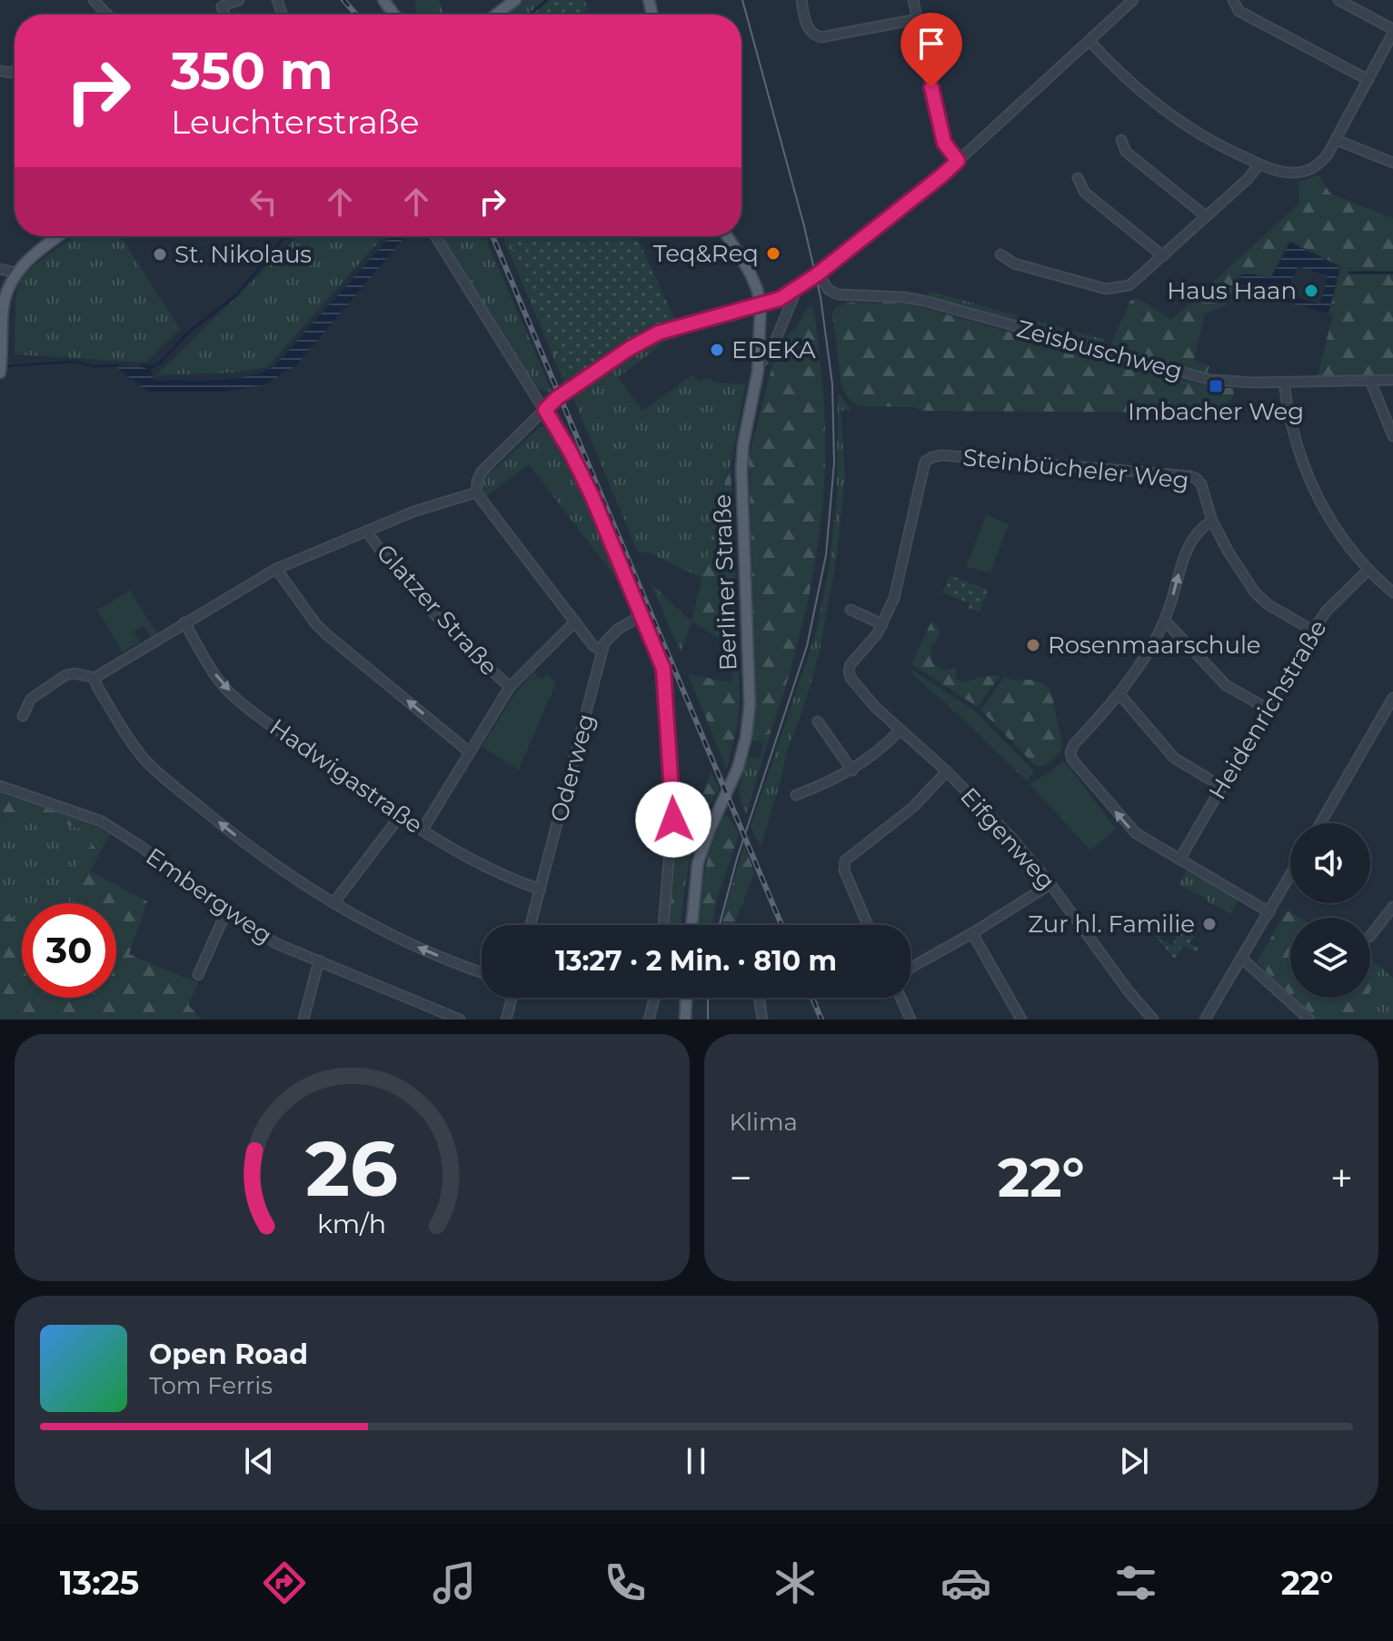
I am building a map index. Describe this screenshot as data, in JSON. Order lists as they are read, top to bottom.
{
  "streets": {
    "main road": ["Berliner Straße"],
    "street": [
      "Zeisbuschweg",
      "Steinbücheler Weg",
      "Glatzer Straße",
      "Heidenrichstraße",
      "Oderweg",
      "Hadwigastraße",
      "Eifgenweg",
      "Embergweg"
    ]
  },
  "crossings": [
    ["Steinbücheler Weg", "Heidenrichstraße"],
    ["Steinbücheler Weg", "Eifgenweg"],
    ["Oderweg", "Hadwigastraße"]
  ],
  "one_way": ["Hadwigastraße"],
  "places": {
    "other": [
      "Teq&Req",
      "St. Nikolaus",
      "Haus Haan",
      "EDEKA",
      "Rosenmaarschule",
      "Zur hl. Familie"
    ],
    "transit": ["Imbacher Weg"]
  },
  "page": {
    "turn": ["350 m", "Leuchterstraße"],
    "limit": "30",
    "trip": "13:27 · 2 Min. · 810 m",
    "tile": "Klima",
    "heat": ["−", "22°", "+"],
    "song": ["Open Road", "Tom Ferris"],
    "tabs": ["13:25", "22°"],
    "gauge": ["26", "km/h"]
  }
}
